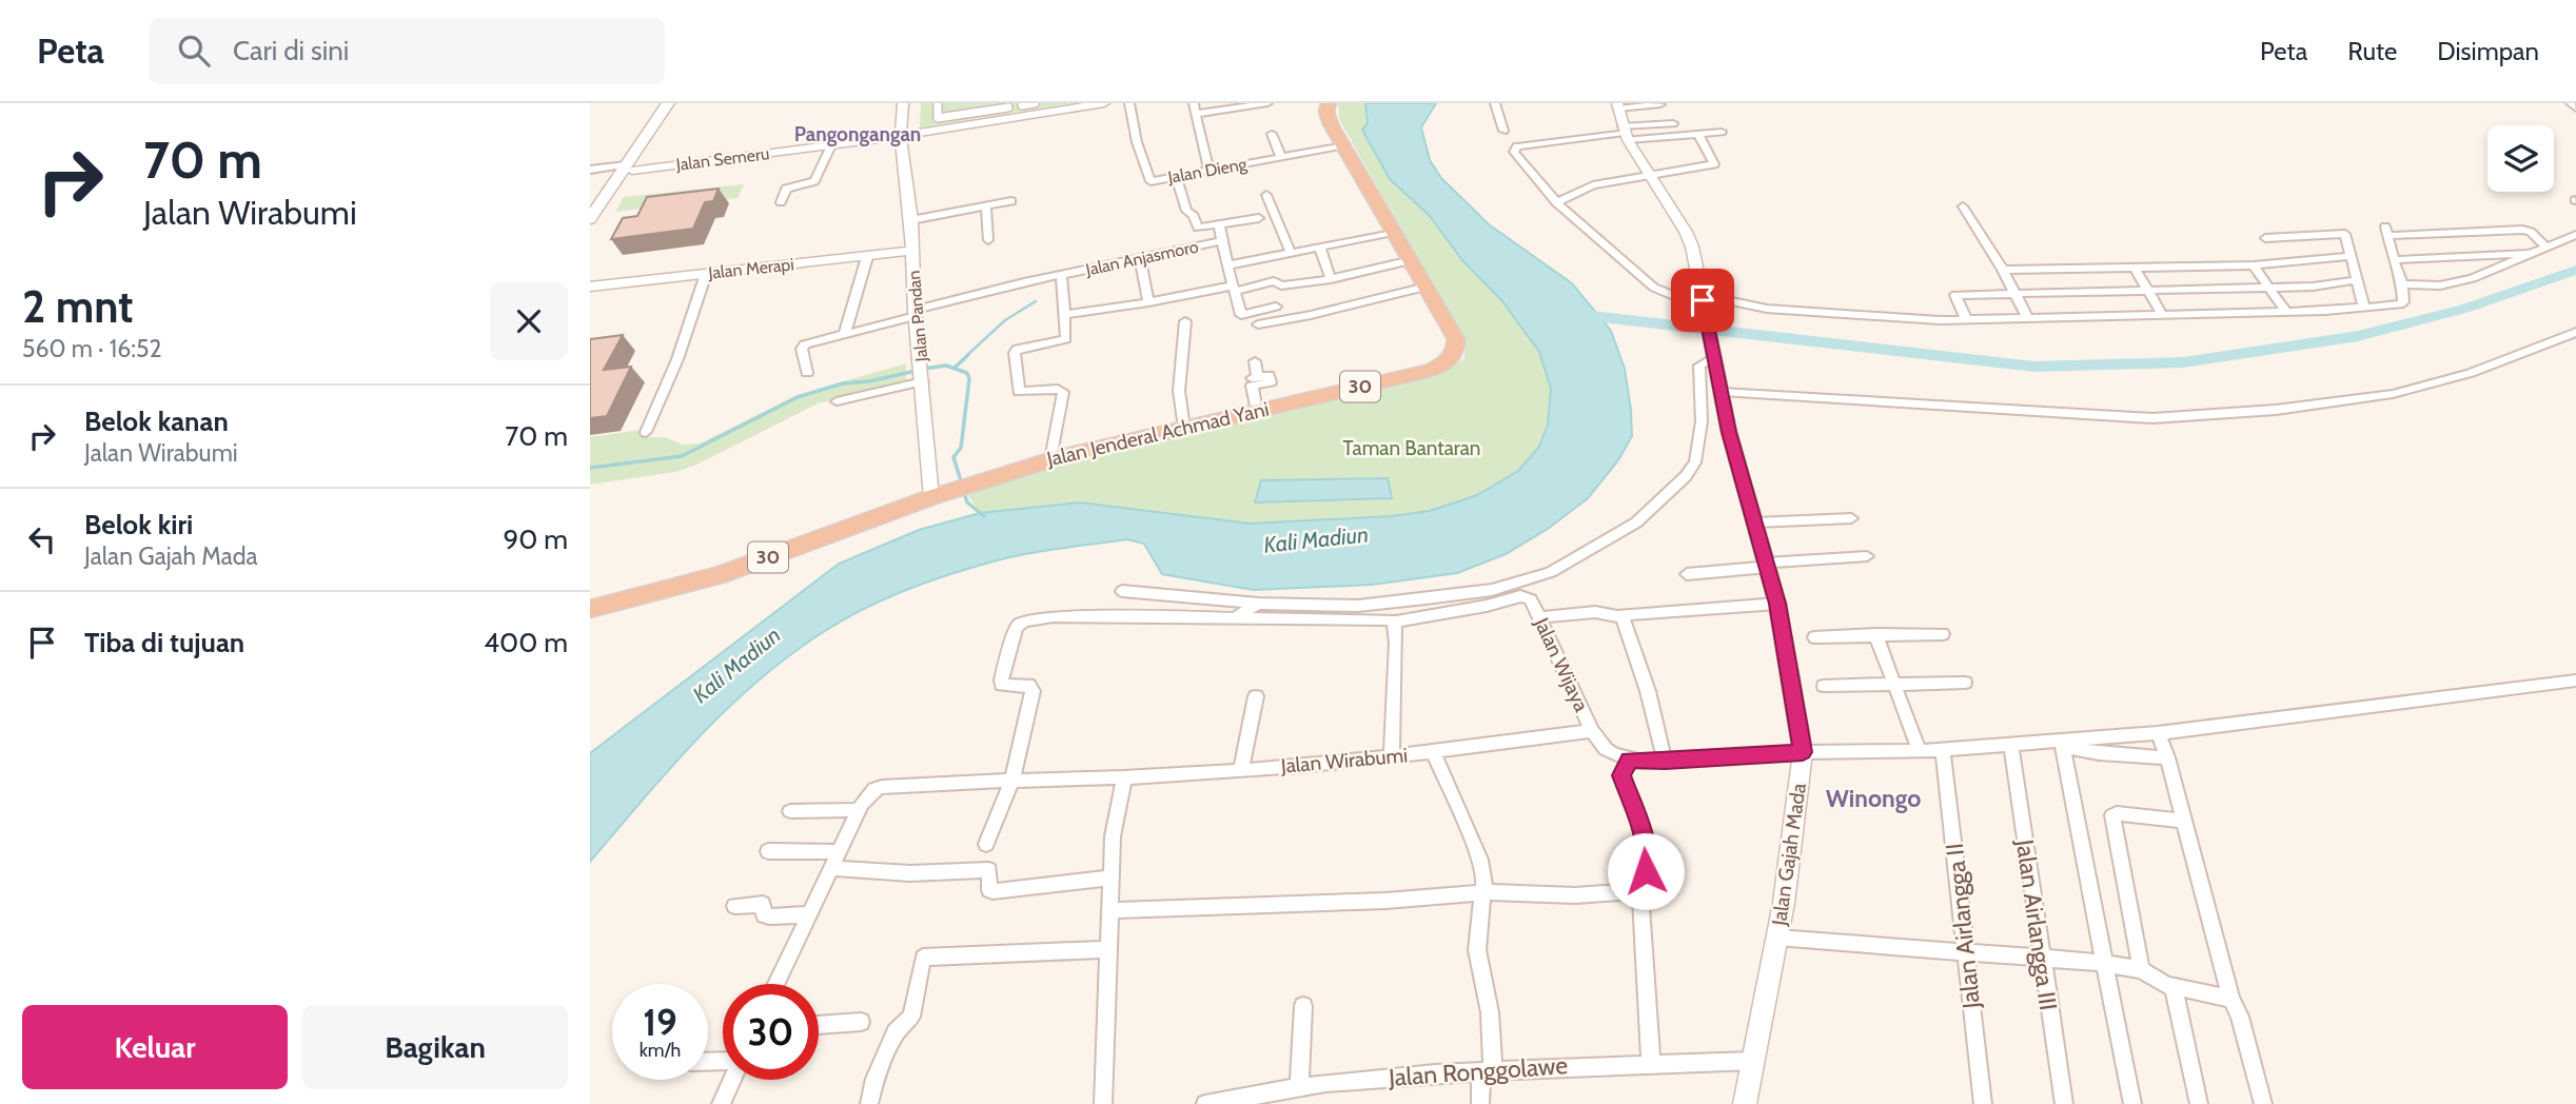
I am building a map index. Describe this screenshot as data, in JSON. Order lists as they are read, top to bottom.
{
  "streets": {
    "highway": ["30", "Jalan Jenderal Achmad Yani"],
    "street": [
      "Jalan Semeru",
      "Jalan Dieng",
      "Jalan Anjasmoro",
      "Jalan Merapi",
      "Jalan Pandan",
      "Jalan Wijaya",
      "Jalan Wirabumi",
      "Jalan Gajah Mada",
      "Jalan Airlangga III",
      "Jalan Airlangga II",
      "Jalan Ronggolawe"
    ]
  },
  "crossings": [
    ["Jalan Semeru", "Jalan Pandan"],
    ["Jalan Dieng", "Jalan Jenderal Achmad Yani"],
    ["Jalan Anjasmoro", "Jalan Pandan"],
    ["Jalan Anjasmoro", "Jalan Jenderal Achmad Yani"],
    ["Jalan Merapi", "Jalan Pandan"],
    ["Jalan Pandan", "Jalan Jenderal Achmad Yani"],
    ["Jalan Wijaya", "Jalan Wirabumi"],
    ["Jalan Gajah Mada", "Jalan Ronggolawe"]
  ],
  "districts": ["Pangongangan", "Winongo"],
  "water": ["Kali Madiun"],
  "parks": ["Taman Bantaran"],
  "page": {
    "header": "Peta",
    "search": "Cari di sini",
    "nav": ["Peta", "Rute", "Disimpan"],
    "turn": ["70 m", "Jalan Wirabumi"],
    "heading": ["2 mnt", "560 m · 16:52"],
    "list": [
      {
        "name": "Belok kanan",
        "note": "Jalan Wirabumi",
        "value": "70 m"
      },
      {
        "name": "Belok kiri",
        "note": "Jalan Gajah Mada",
        "value": "90 m"
      },
      {
        "name": "Tiba di tujuan",
        "value": "400 m"
      }
    ],
    "speed": "19 km/h",
    "limit": "30",
    "buttons": ["Keluar", "Bagikan"]
  }
}
